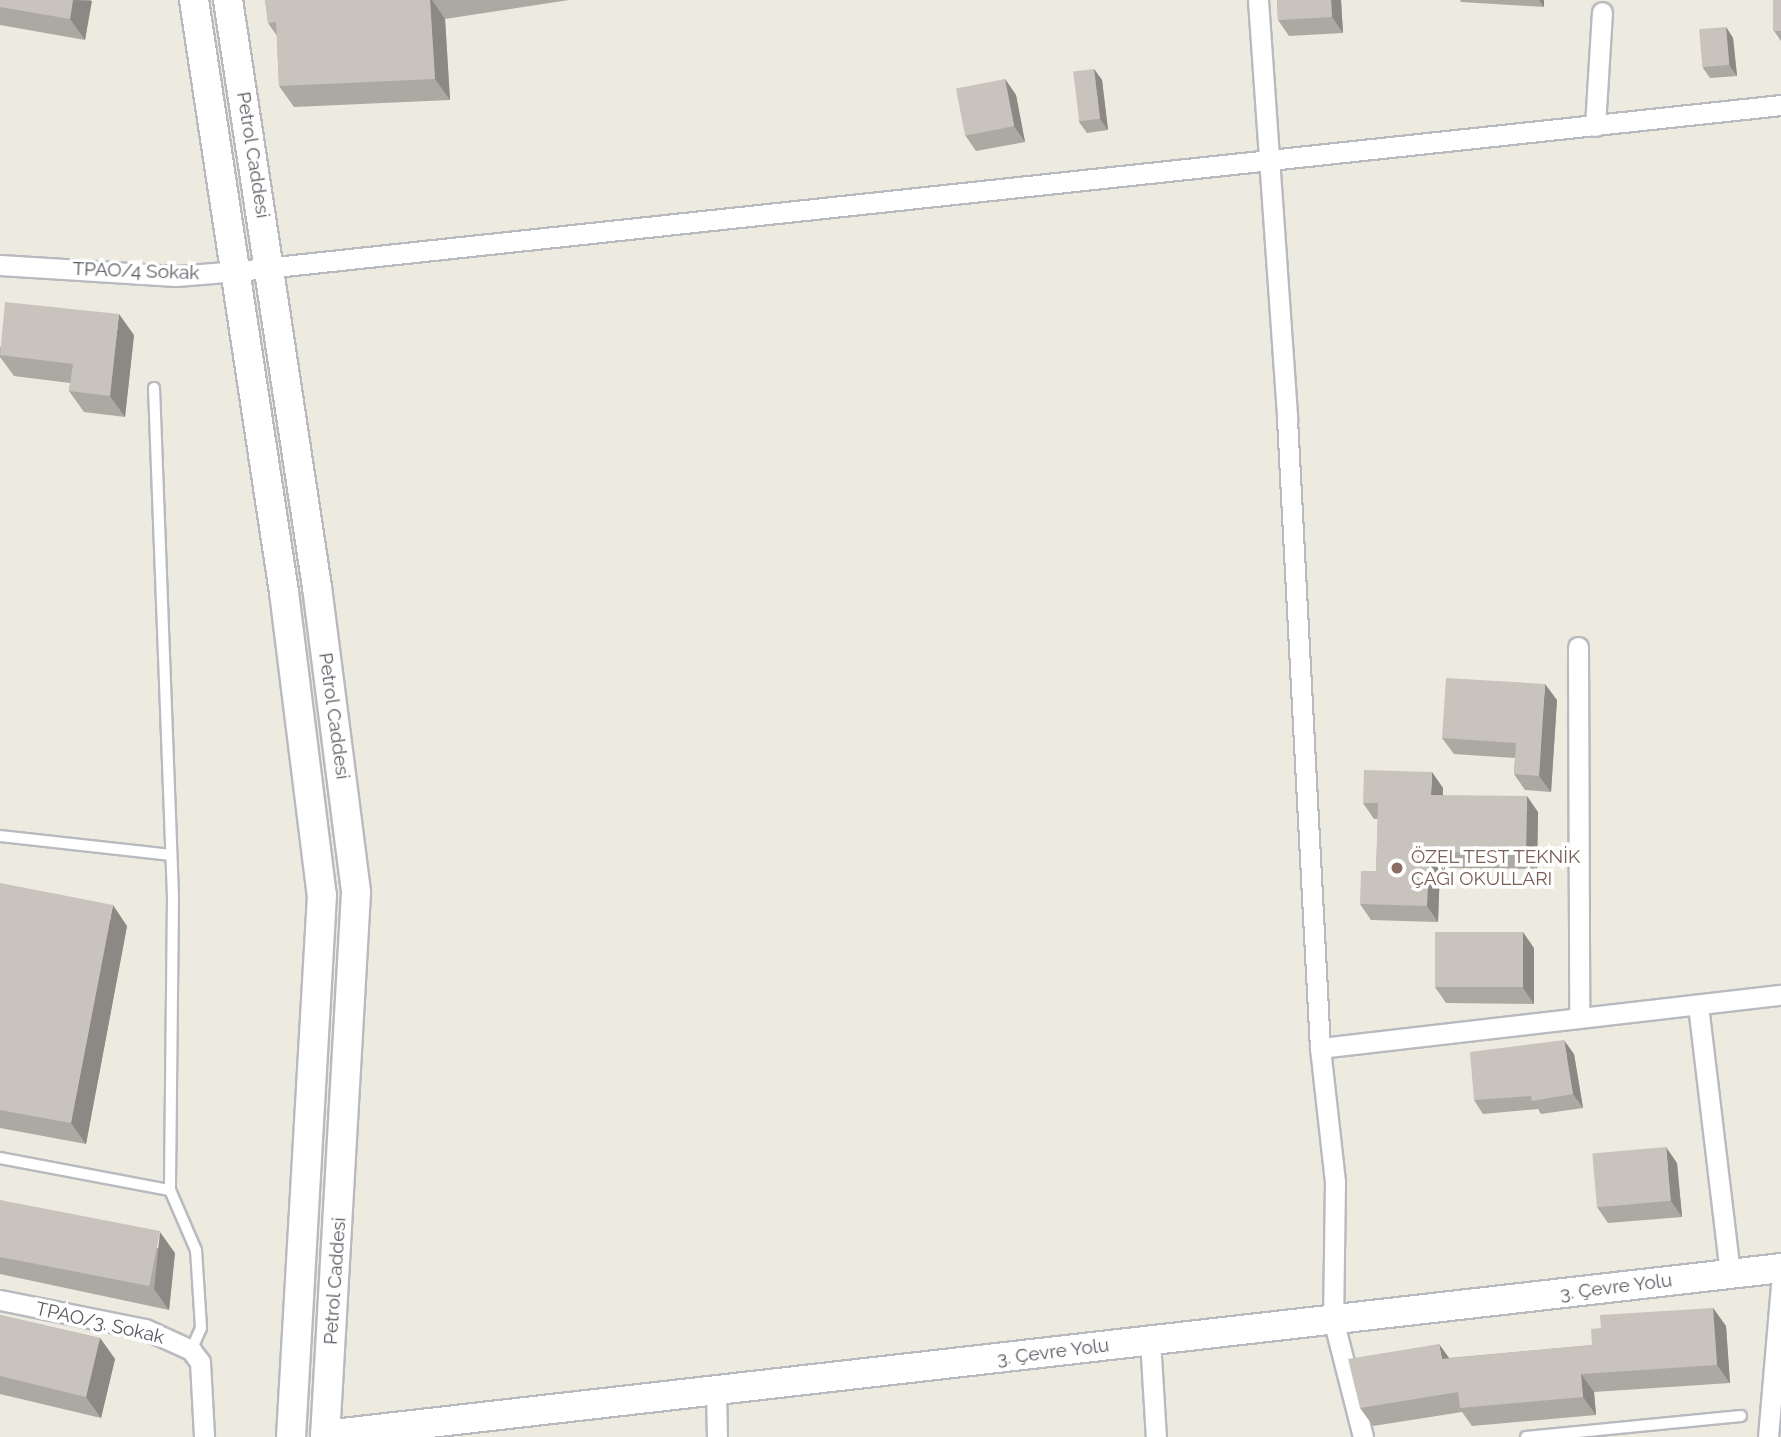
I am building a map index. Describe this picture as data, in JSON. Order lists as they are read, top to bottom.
{
  "streets": {
    "main road": ["Petrol Caddesi", "3. Çevre Yolu"],
    "street": ["TPAO/4 Sokak", "TPAO/3. Sokak"]
  },
  "crossings": [
    ["Petrol Caddesi", "TPAO/4 Sokak"],
    ["Petrol Caddesi", "3. Çevre Yolu"]
  ],
  "places": ["ÖZEL TEST TEKNİK ÇAĞI OKULLARI"]
}
